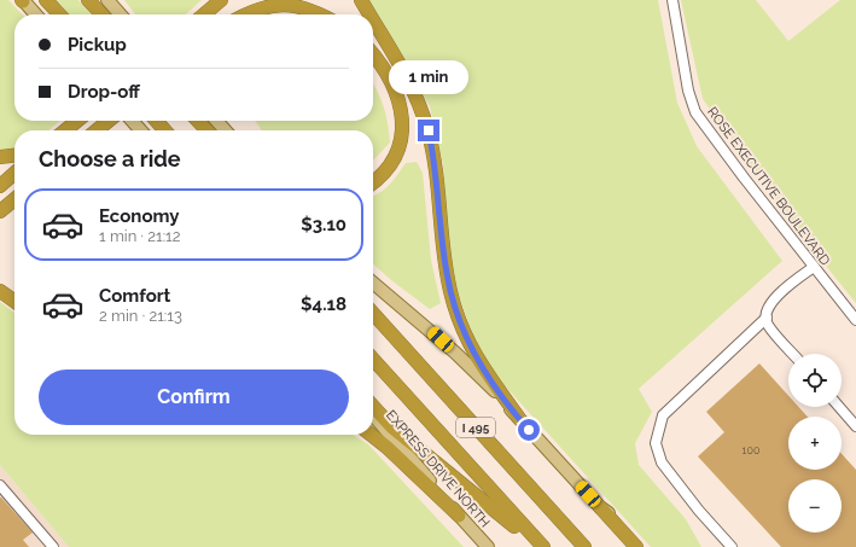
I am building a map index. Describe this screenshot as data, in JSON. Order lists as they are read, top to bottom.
{
  "streets": {
    "highway": ["I 495"],
    "main road": ["EXPRESS DRIVE NORTH"],
    "street": ["ROSE EXECUTIVE BOULEVARD"]
  },
  "house_numbers": ["100"],
  "page": {
    "banner": ["Pickup", "Drop-off"],
    "bubble": "1 min",
    "heading": "Choose a ride",
    "list": [
      {
        "name": "Economy",
        "note": "1 min · 21:12",
        "value": "$3.10"
      },
      {
        "name": "Comfort",
        "note": "2 min · 21:13",
        "value": "$4.18"
      }
    ],
    "map_buttons": ["+", "−"],
    "buttons": "Confirm"
  }
}
